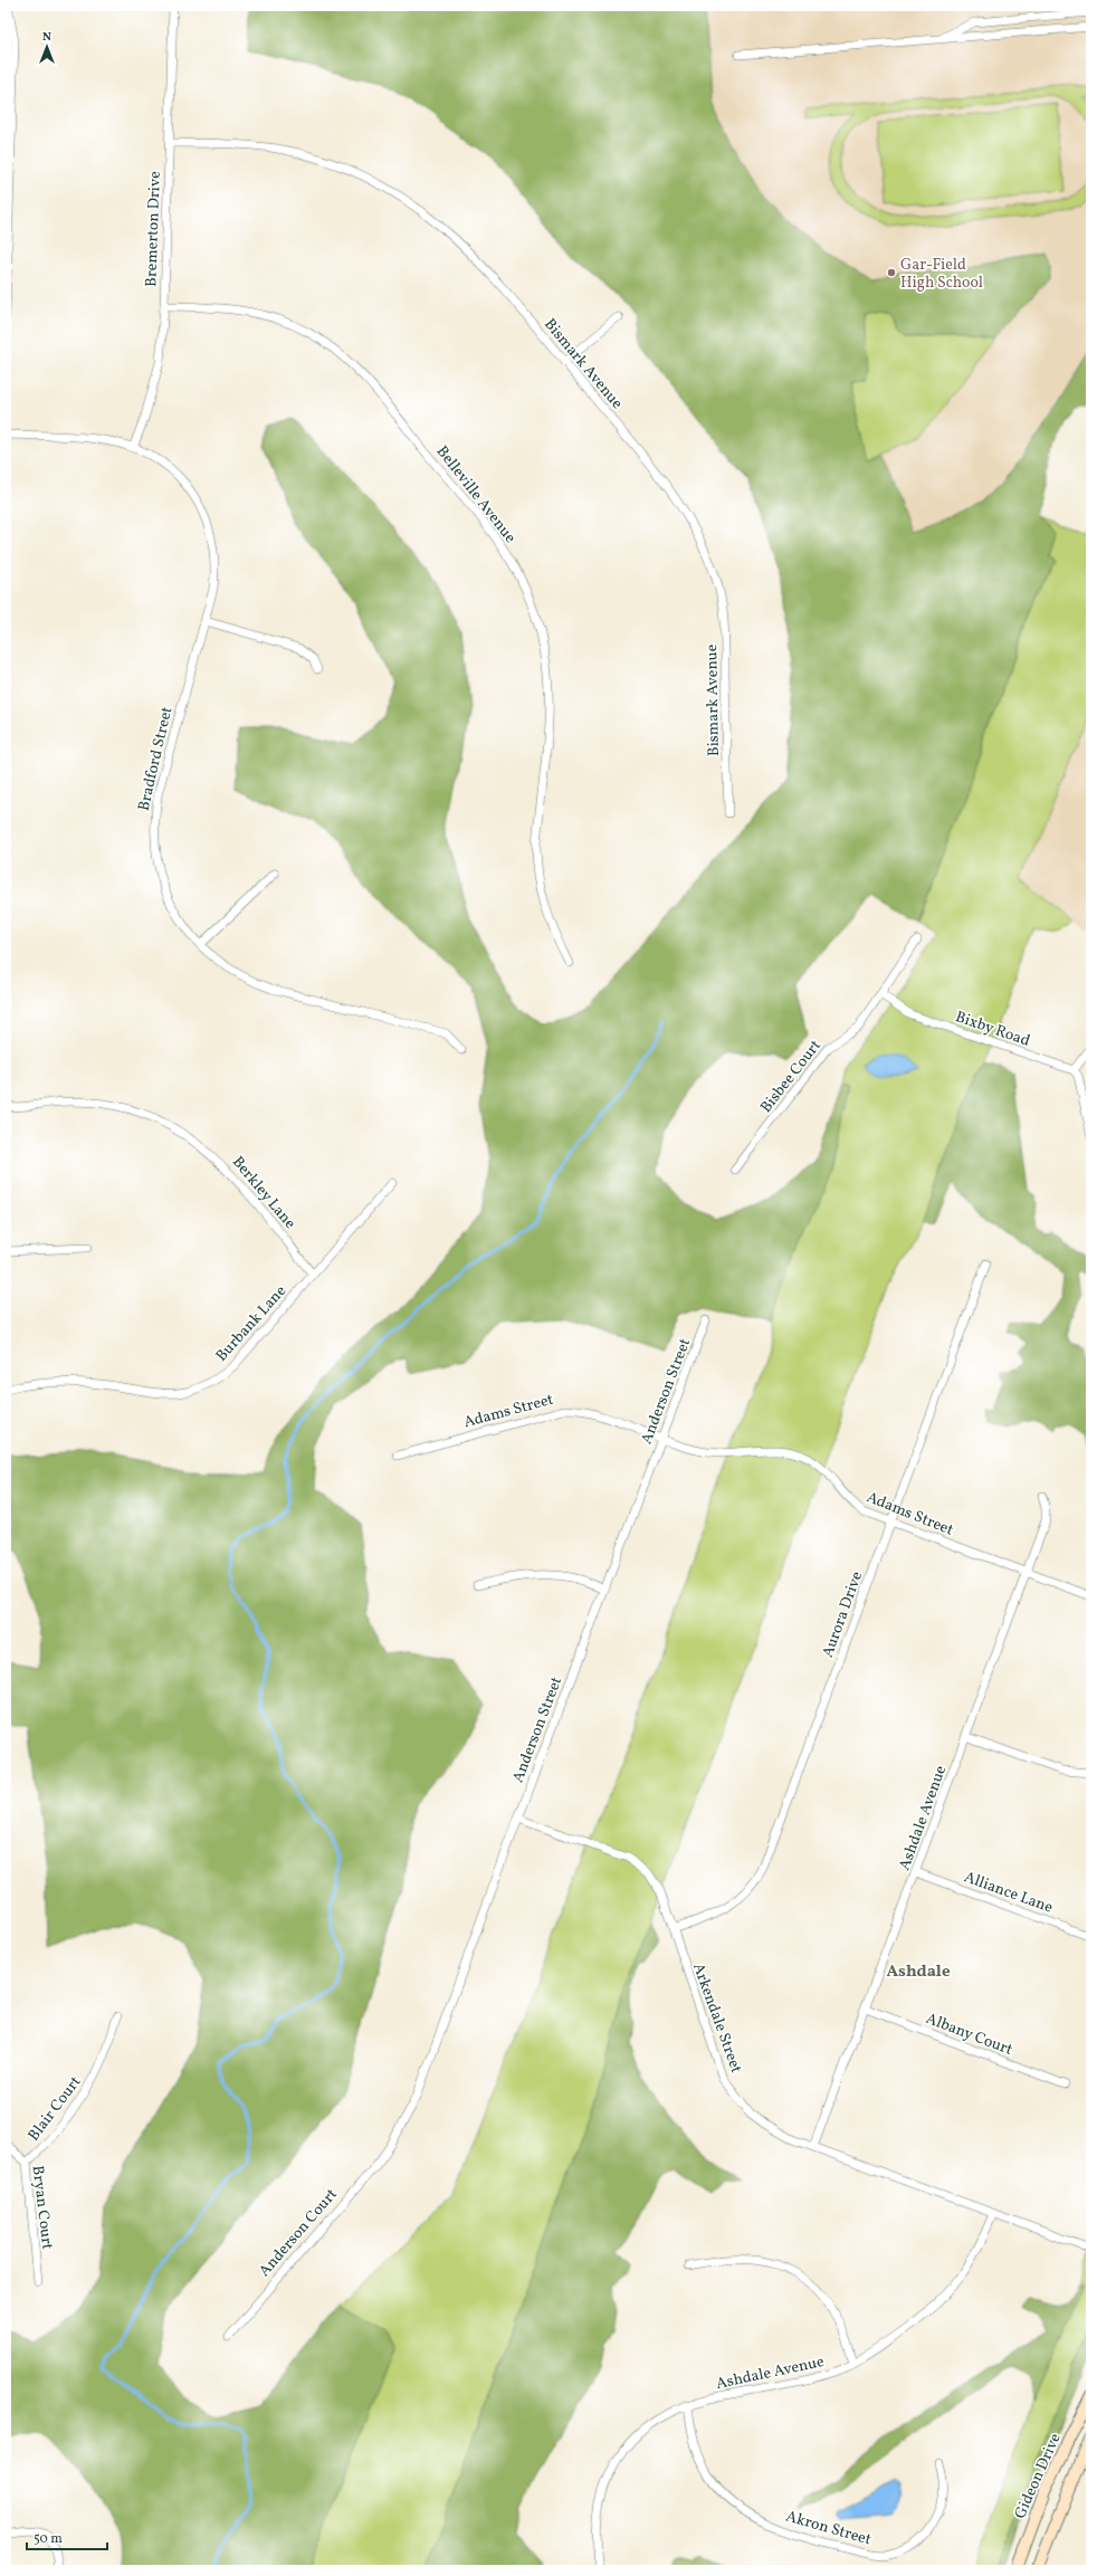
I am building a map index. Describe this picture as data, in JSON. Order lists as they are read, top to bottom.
{
  "streets": {
    "main road": ["Gideon Drive"],
    "street": [
      "Bremerton Drive",
      "Bismark Avenue",
      "Belleville Avenue",
      "Bradford Street",
      "Bixby Road",
      "Bisbee Court",
      "Berkley Lane",
      "Burbank Lane",
      "Anderson Street",
      "Adams Street",
      "Aurora Drive",
      "Ashdale Avenue",
      "Alliance Lane",
      "Arkendale Street",
      "Albany Court",
      "Blair Court",
      "Bryan Court",
      "Anderson Court",
      "Akron Street"
    ]
  },
  "crossings": [
    ["Bremerton Drive", "Bismark Avenue"],
    ["Bremerton Drive", "Belleville Avenue"],
    ["Bremerton Drive", "Bradford Street"],
    ["Bixby Road", "Bisbee Court"],
    ["Berkley Lane", "Burbank Lane"],
    ["Anderson Street", "Adams Street"],
    ["Anderson Street", "Arkendale Street"],
    ["Anderson Street", "Anderson Court"],
    ["Adams Street", "Aurora Drive"],
    ["Adams Street", "Ashdale Avenue"],
    ["Aurora Drive", "Arkendale Street"],
    ["Ashdale Avenue", "Alliance Lane"],
    ["Ashdale Avenue", "Arkendale Street"],
    ["Ashdale Avenue", "Albany Court"],
    ["Ashdale Avenue", "Akron Street"],
    ["Blair Court", "Bryan Court"]
  ],
  "districts": ["Ashdale"],
  "places": ["Gar-Field High School"],
  "scale_bar": "50 m",
  "north": "top"
}
